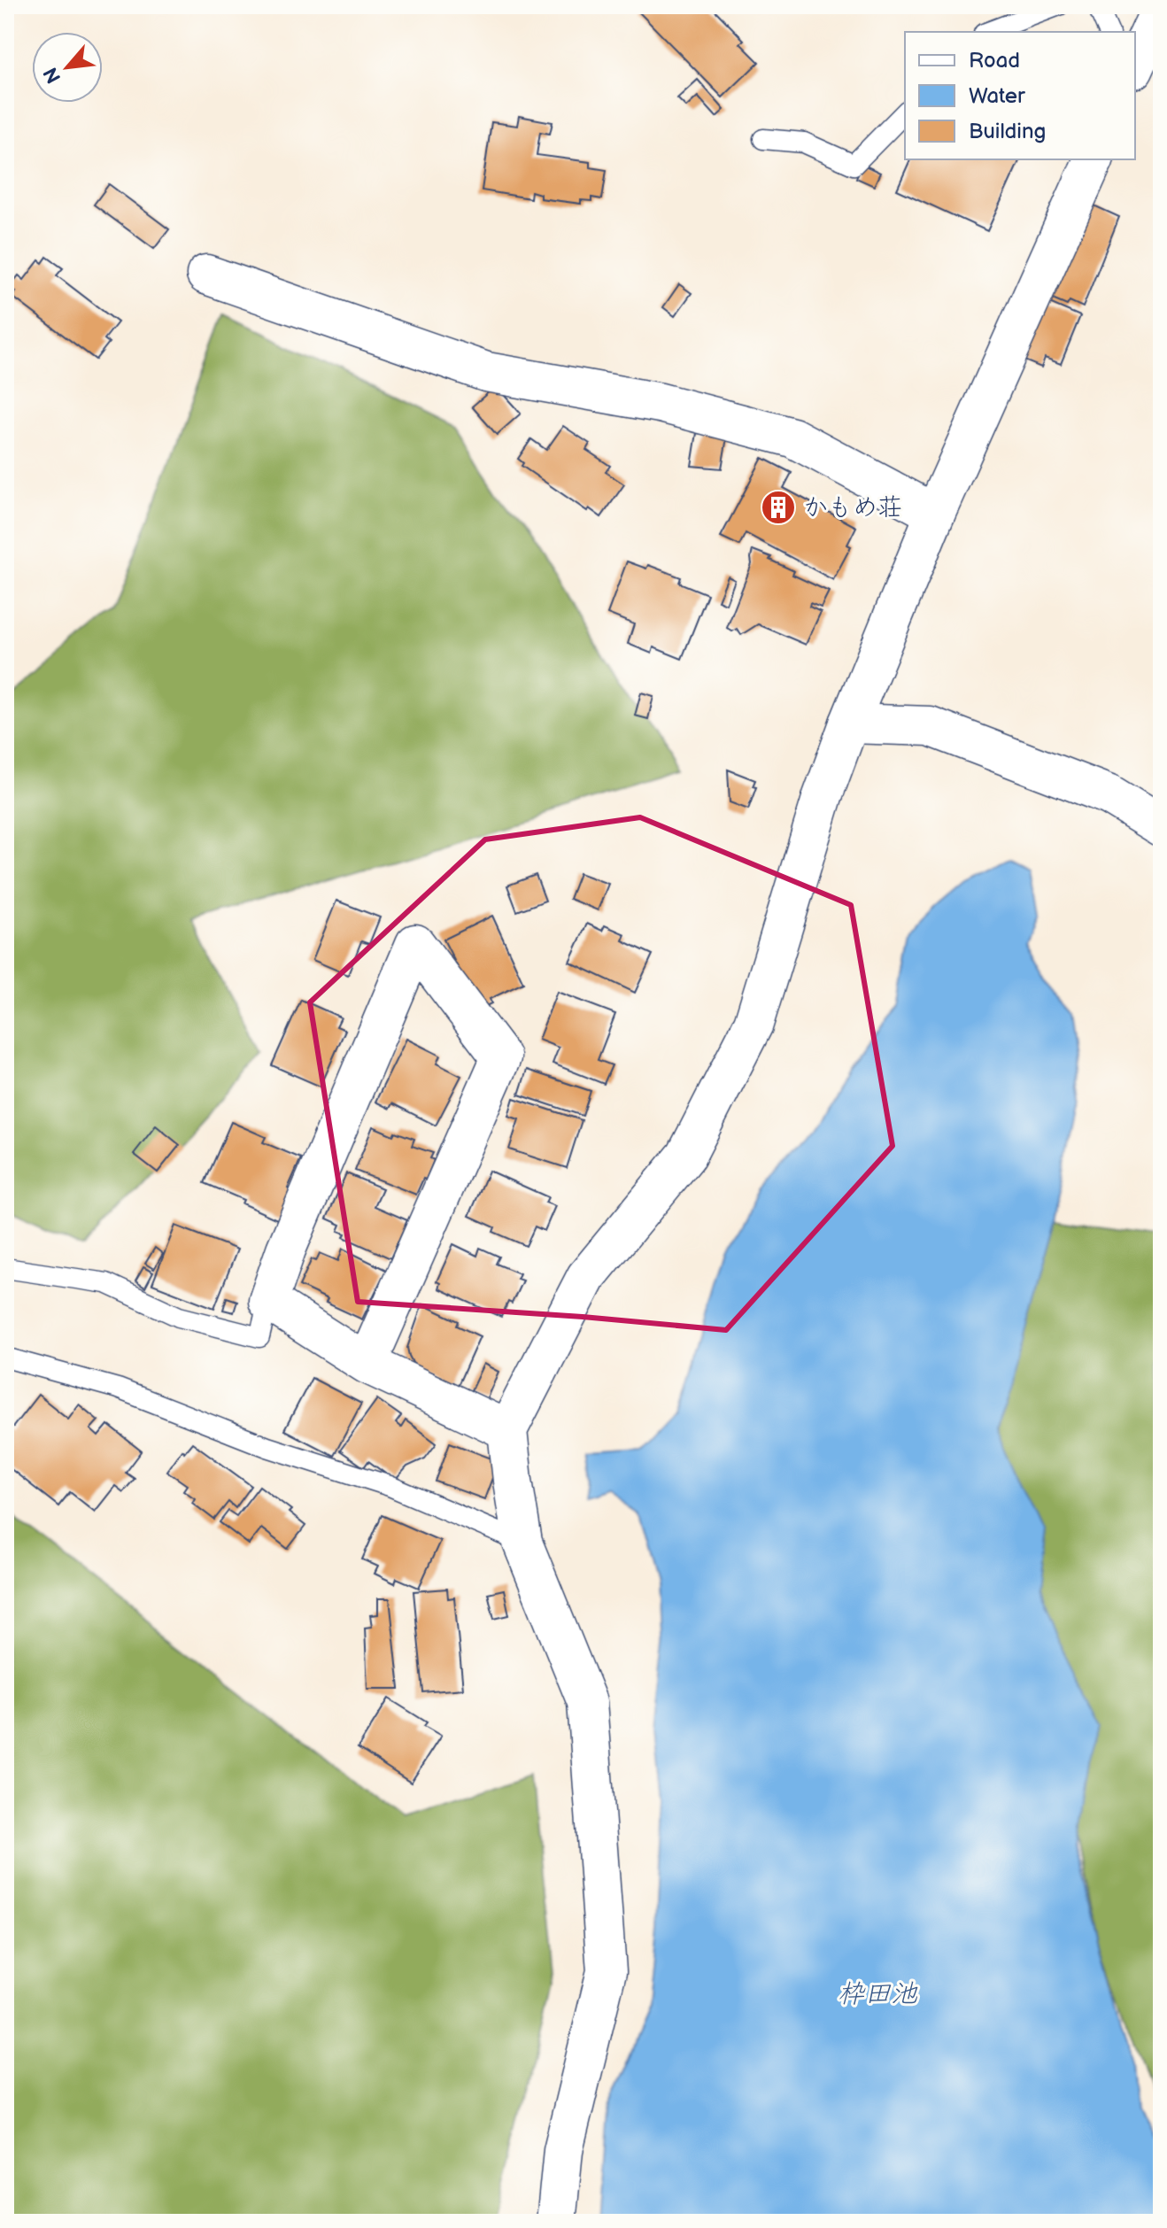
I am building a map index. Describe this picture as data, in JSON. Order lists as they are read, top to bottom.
{
  "water": ["枠田池"],
  "places": {
    "building": ["かもめ荘"]
  },
  "legend": ["Road", "Water", "Building"],
  "north": "bottom left"
}
